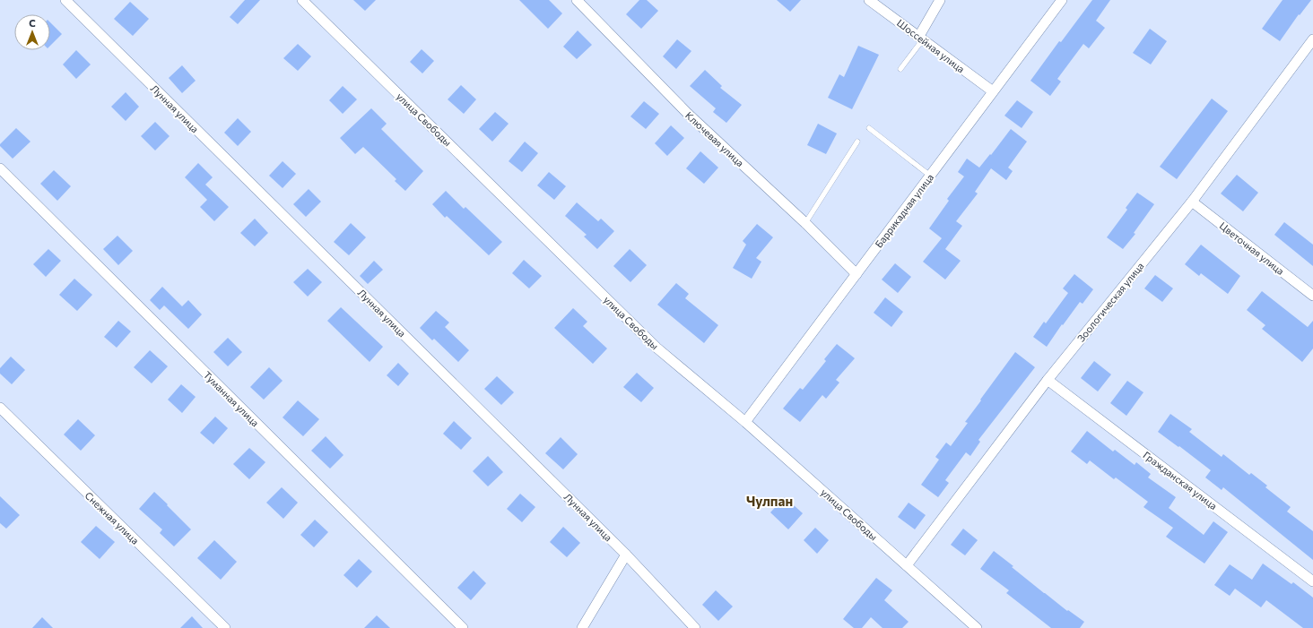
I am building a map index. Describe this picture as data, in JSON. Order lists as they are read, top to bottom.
{
  "streets": {
    "street": [
      "Шоссейная улица",
      "Лунная улица",
      "улица Свободы",
      "Ключевая улица",
      "Баррикадная улица",
      "Цветочная улица",
      "Зоологическая улица",
      "Туманная улица",
      "Гражданская улица",
      "Снежная улица"
    ]
  },
  "crossings": [
    ["Шоссейная улица", "Баррикадная улица"],
    ["улица Свободы", "Баррикадная улица"],
    ["улица Свободы", "Зоологическая улица"],
    ["Ключевая улица", "Баррикадная улица"],
    ["Цветочная улица", "Зоологическая улица"],
    ["Зоологическая улица", "Гражданская улица"]
  ],
  "districts": ["Чулпан"],
  "north": "top"
}
